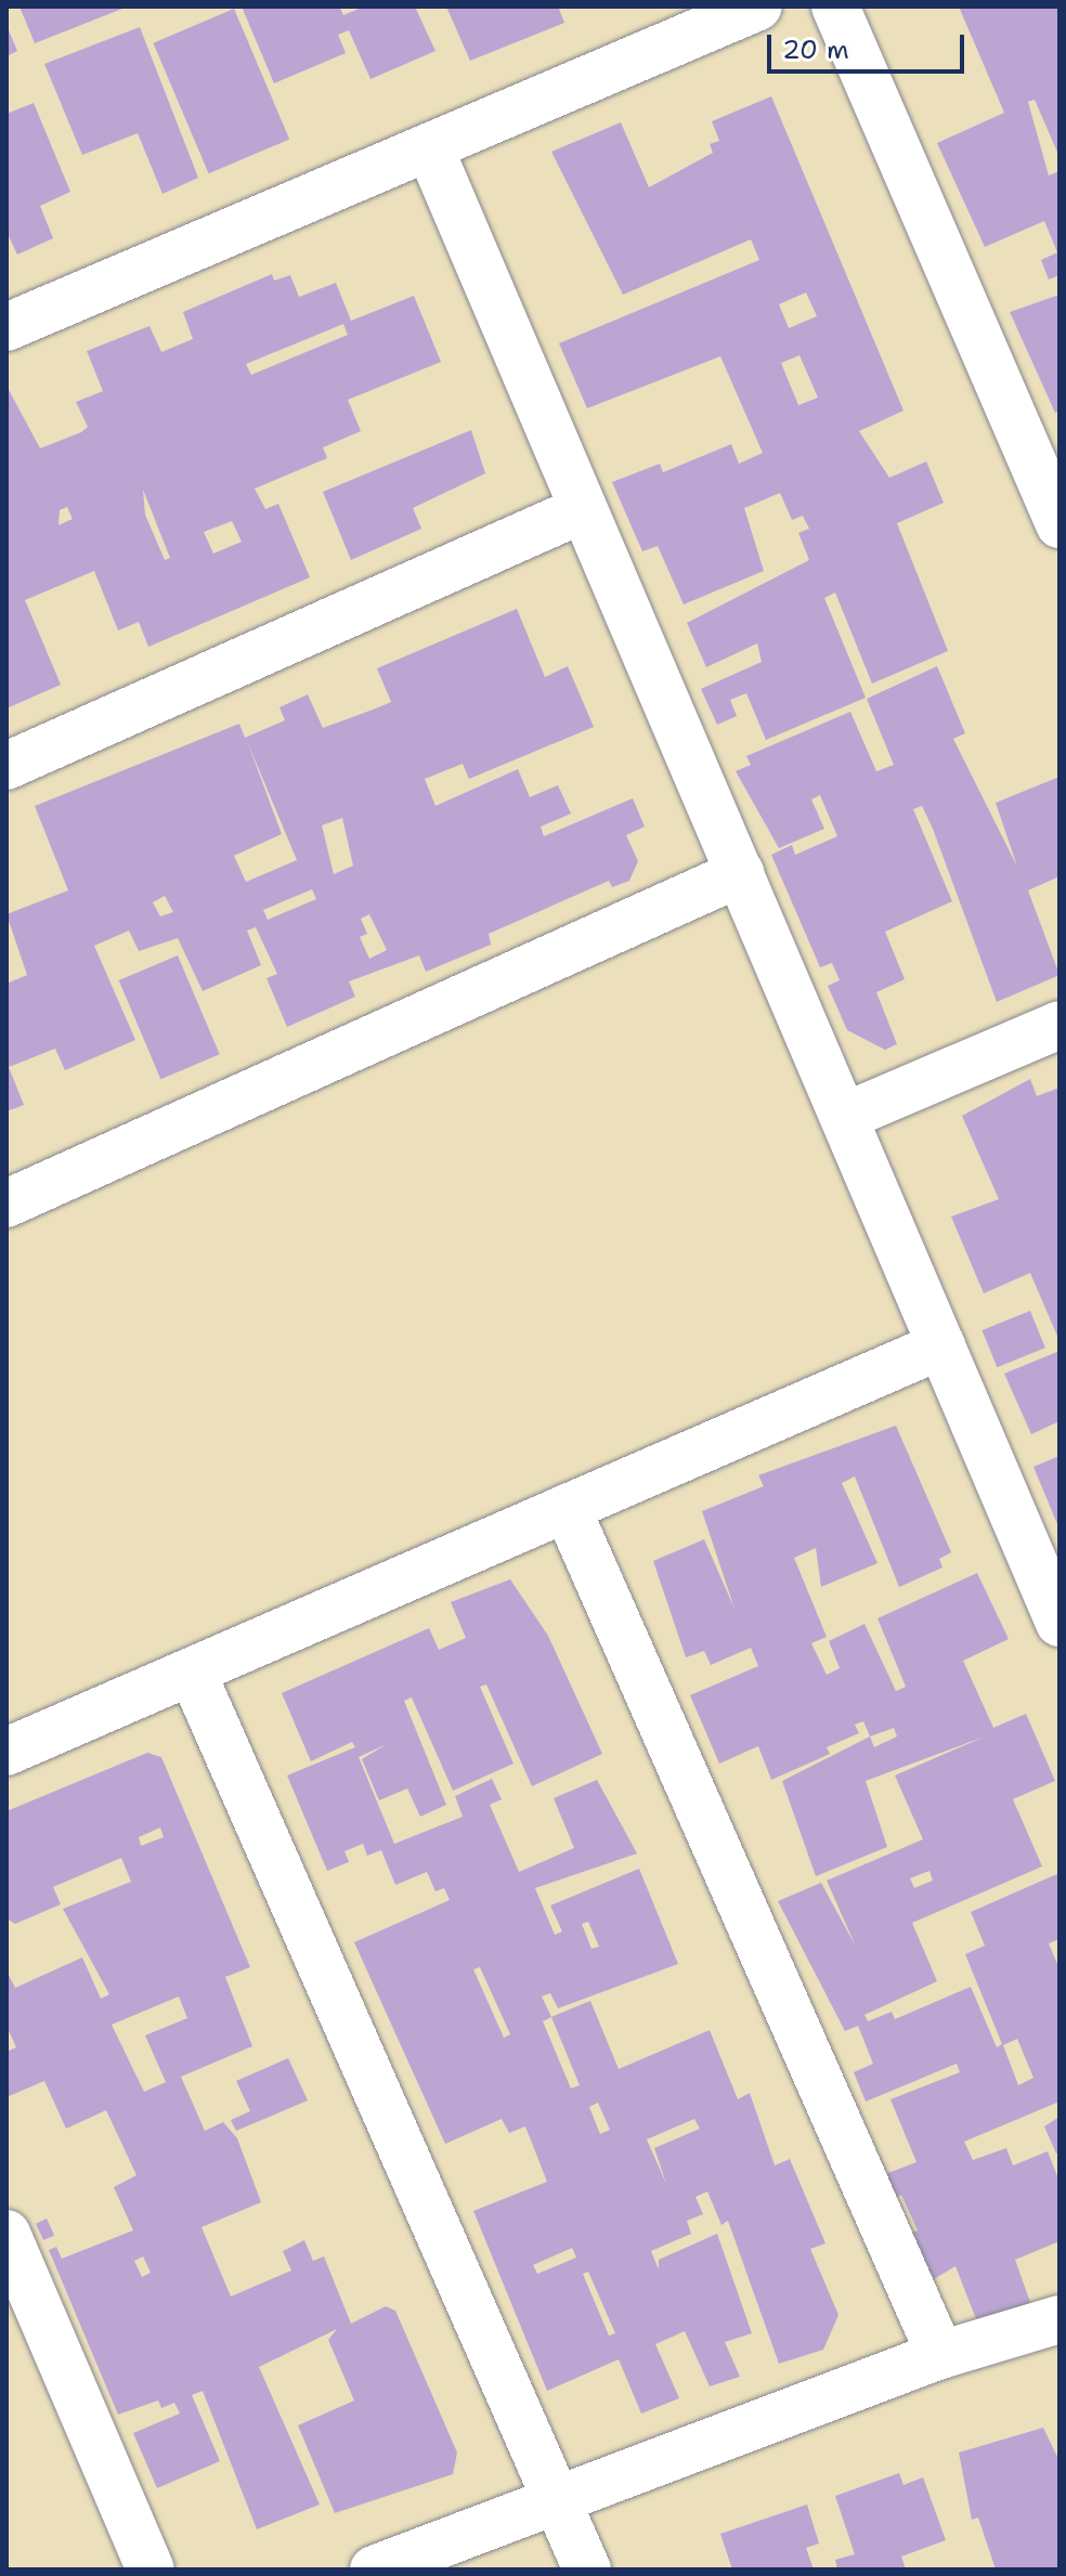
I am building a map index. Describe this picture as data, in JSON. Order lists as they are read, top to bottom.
{
  "scale_bar": "20 m"
}
